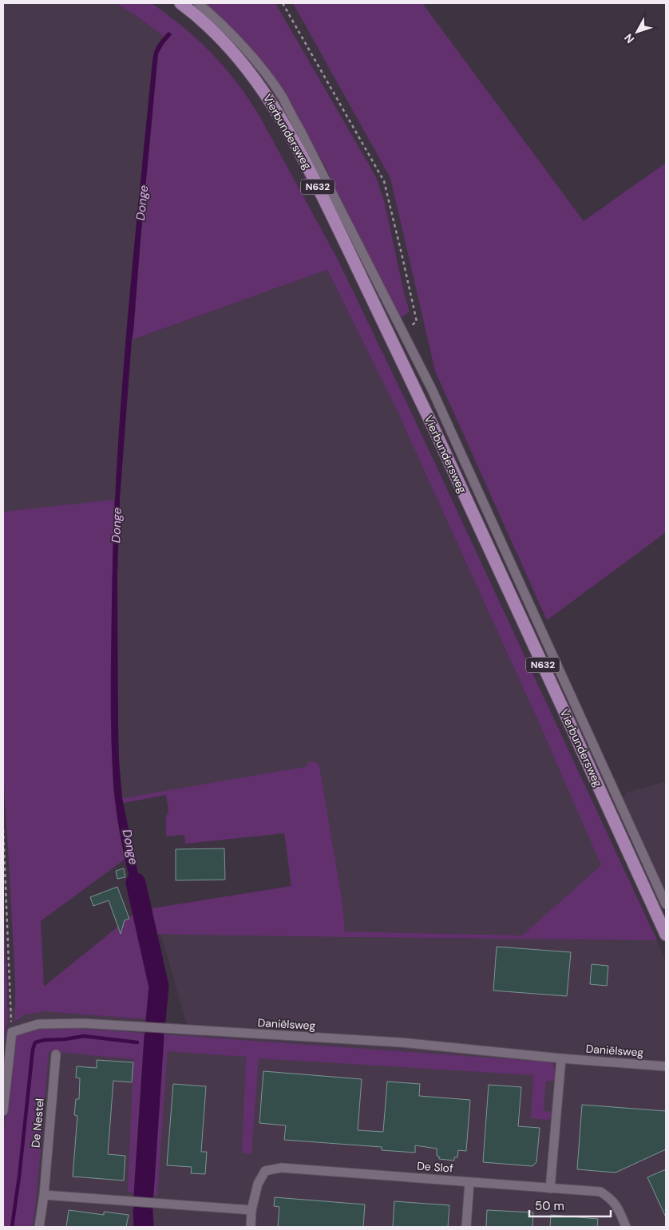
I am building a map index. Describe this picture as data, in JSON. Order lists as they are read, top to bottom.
{
  "streets": {
    "main road": ["Vierbundersweg", "N632"],
    "street": ["Daniëlsweg", "De Nestel", "De Slof"]
  },
  "water": ["Donge"],
  "scale_bar": "50 m",
  "north": "bottom left"
}
